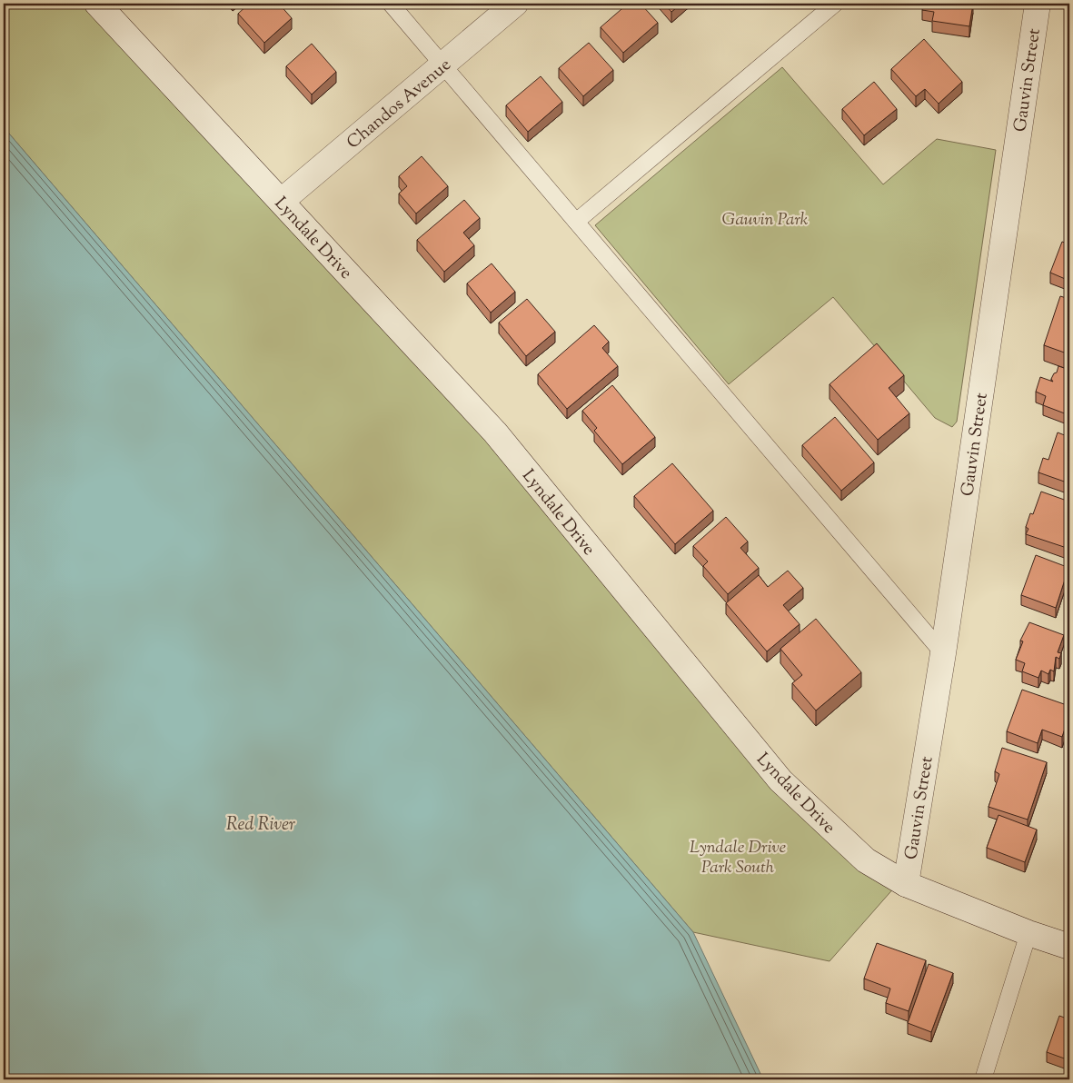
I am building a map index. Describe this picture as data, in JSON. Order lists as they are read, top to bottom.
{
  "streets": {
    "street": ["Gauvin Street", "Chandos Avenue", "Lyndale Drive"]
  },
  "crossings": [
    ["Gauvin Street", "Lyndale Drive"],
    ["Chandos Avenue", "Lyndale Drive"]
  ],
  "water": ["Red River"],
  "parks": ["Gauvin Park", "Lyndale Drive Park South"]
}
